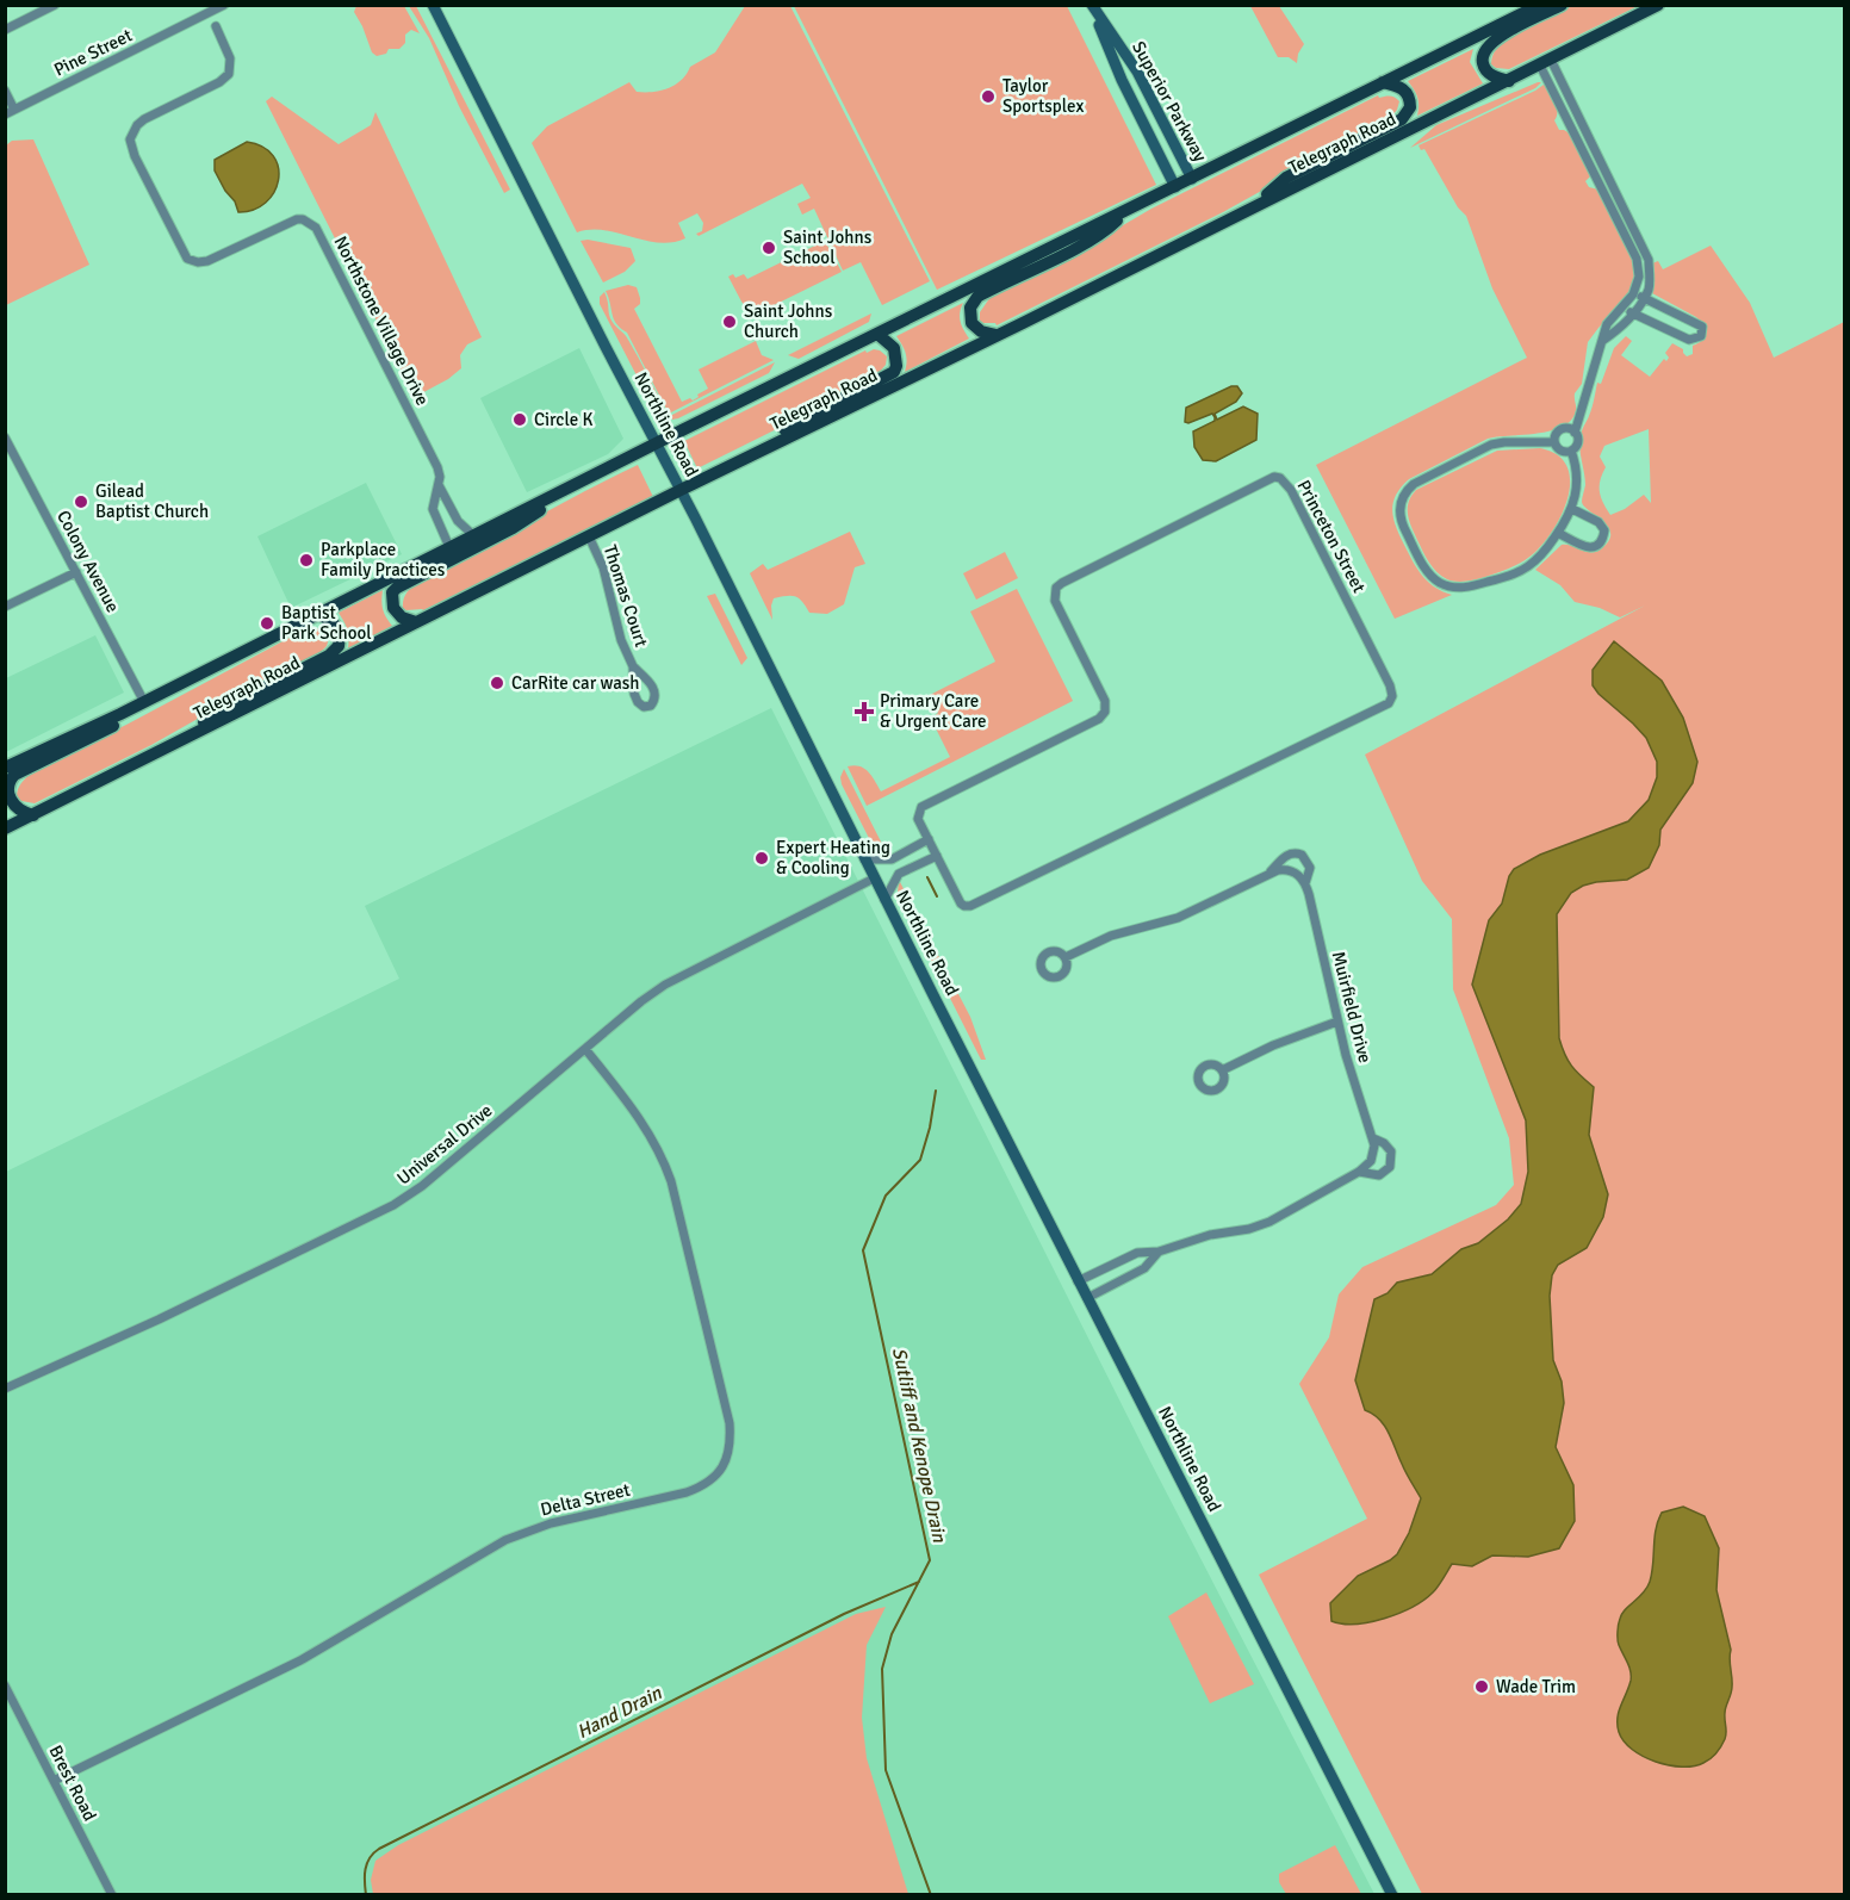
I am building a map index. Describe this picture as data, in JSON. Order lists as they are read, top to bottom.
{
  "streets": {
    "main road": ["Superior Parkway", "Telegraph Road", "Northline Road"],
    "street": [
      "Pine Street",
      "Northstone Village Drive",
      "Princeton Street",
      "Colony Avenue",
      "Thomas Court",
      "Muirfield Drive",
      "Universal Drive",
      "Delta Street",
      "Brest Road"
    ]
  },
  "crossings": [
    ["Superior Parkway", "Telegraph Road"],
    ["Telegraph Road", "Northstone Village Drive"],
    ["Telegraph Road", "Northline Road"],
    ["Telegraph Road", "Colony Avenue"],
    ["Telegraph Road", "Thomas Court"],
    ["Northline Road", "Universal Drive"],
    ["Universal Drive", "Delta Street"],
    ["Delta Street", "Brest Road"]
  ],
  "water": ["Sutliff and Kenope Drain", "Hand Drain"],
  "places": {
    "other": [
      "Taylor Sportsplex",
      "Saint Johns School",
      "Saint Johns Church",
      "Circle K",
      "Gilead Baptist Church",
      "Parkplace Family Practices",
      "Baptist Park School",
      "CarRite car wash",
      "Expert Heating & Cooling",
      "Wade Trim"
    ],
    "health": ["Primary Care & Urgent Care"]
  }
}
